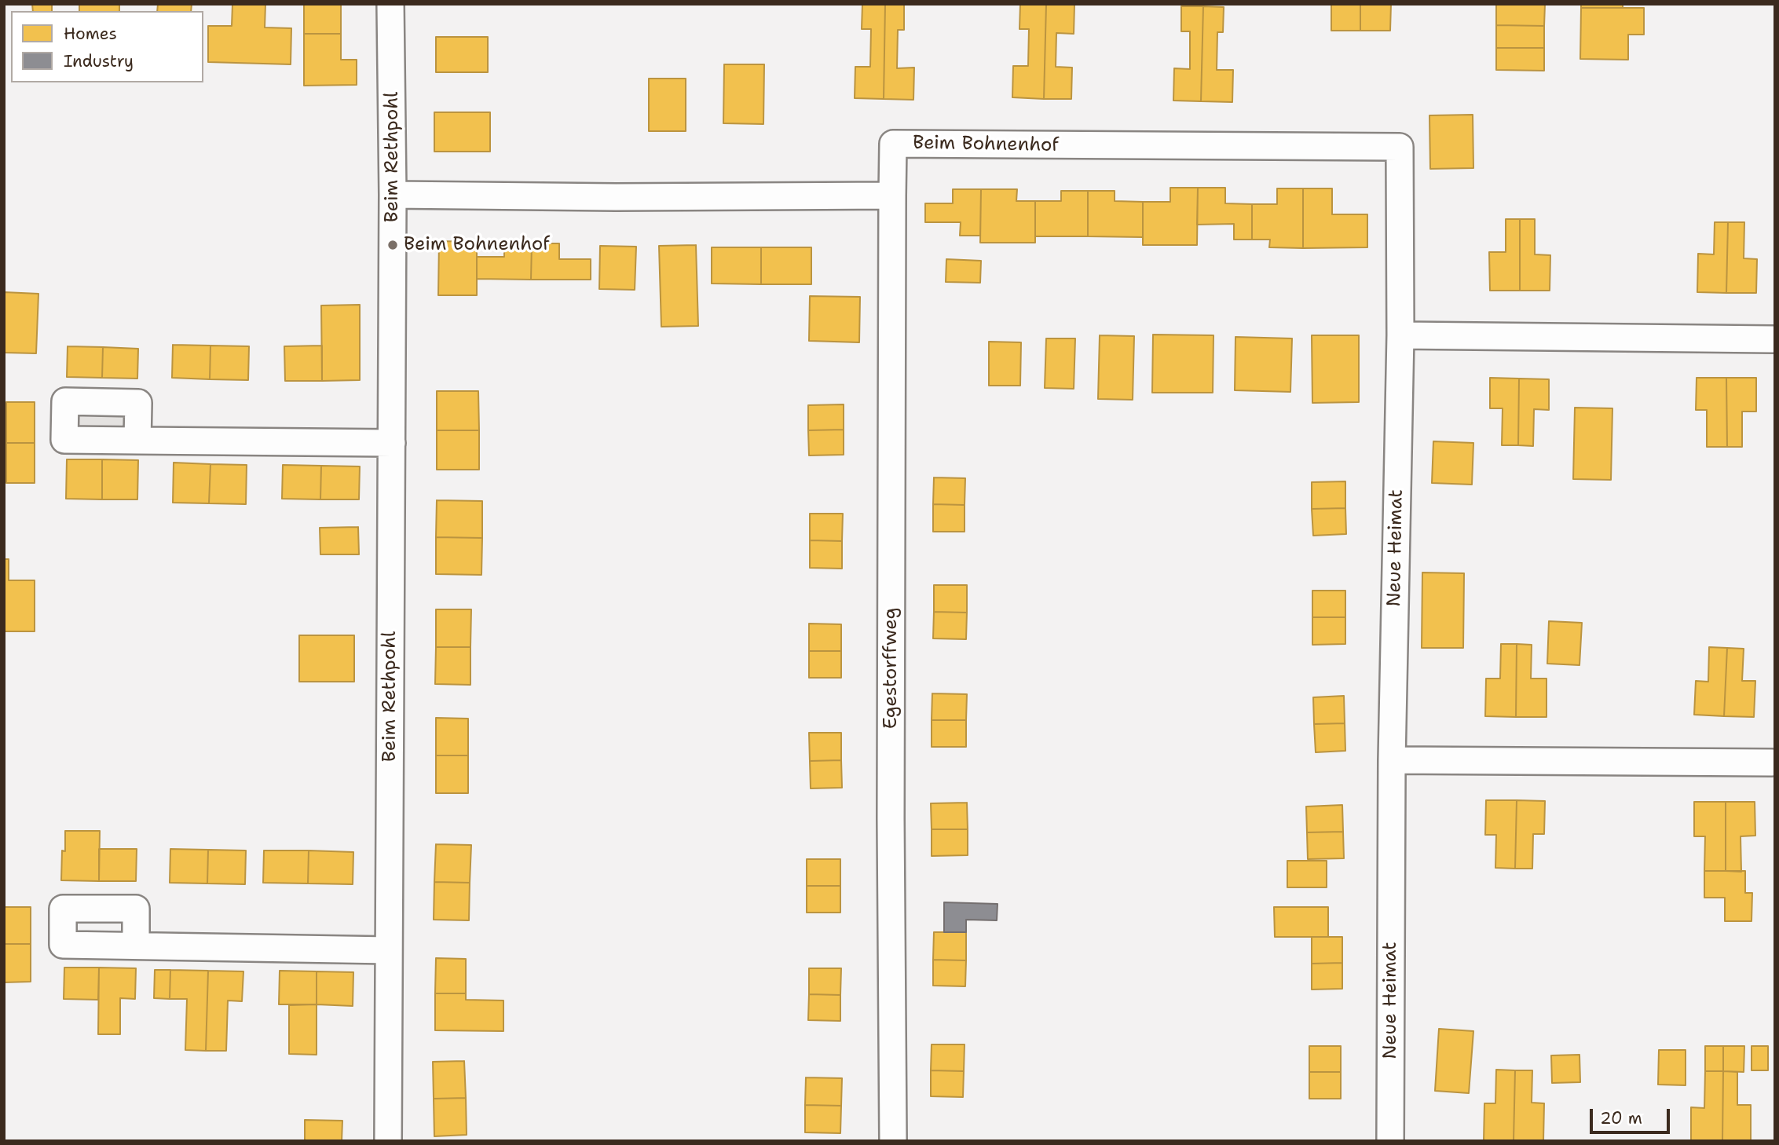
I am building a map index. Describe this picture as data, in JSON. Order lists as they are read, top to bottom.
{
  "streets": {
    "street": [
      "Beim Bohnenhof",
      "Beim Rethpohl",
      "Neue Heimat",
      "Egestorffweg"
    ]
  },
  "crossings": [
    ["Beim Bohnenhof", "Neue Heimat"],
    ["Beim Bohnenhof", "Egestorffweg"]
  ],
  "places": ["Beim Bohnenhof"],
  "legend": ["Homes", "Industry"],
  "scale_bar": "20 m"
}
